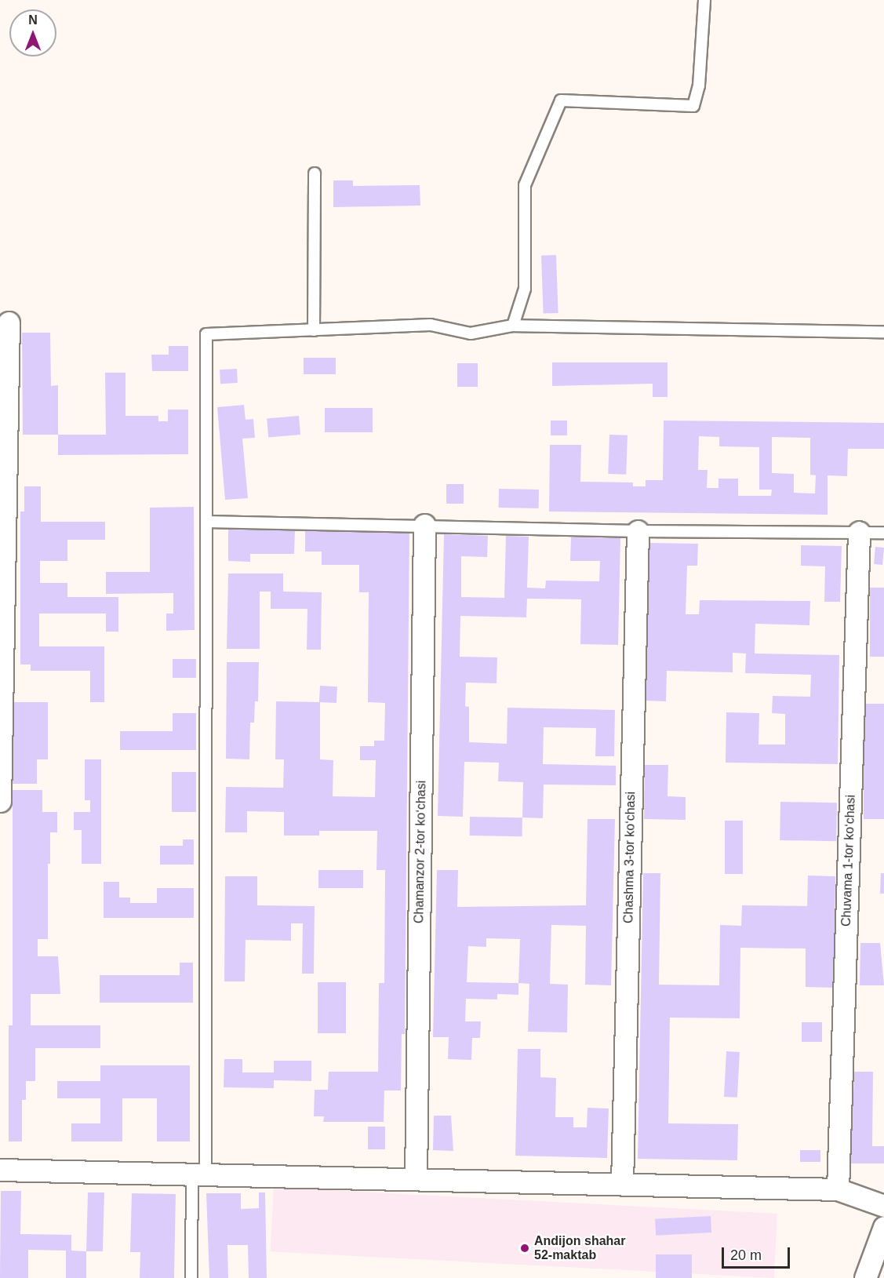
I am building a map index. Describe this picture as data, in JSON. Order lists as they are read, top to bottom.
{
  "streets": {
    "street": ["Chamanzor 2-tor koʻchasi", "Chashma 3-tor koʻchasi", "Chuvama 1-tor koʻchasi"]
  },
  "places": ["Andijon shahar 52-maktab"],
  "scale_bar": "20 m",
  "north": "top"
}
